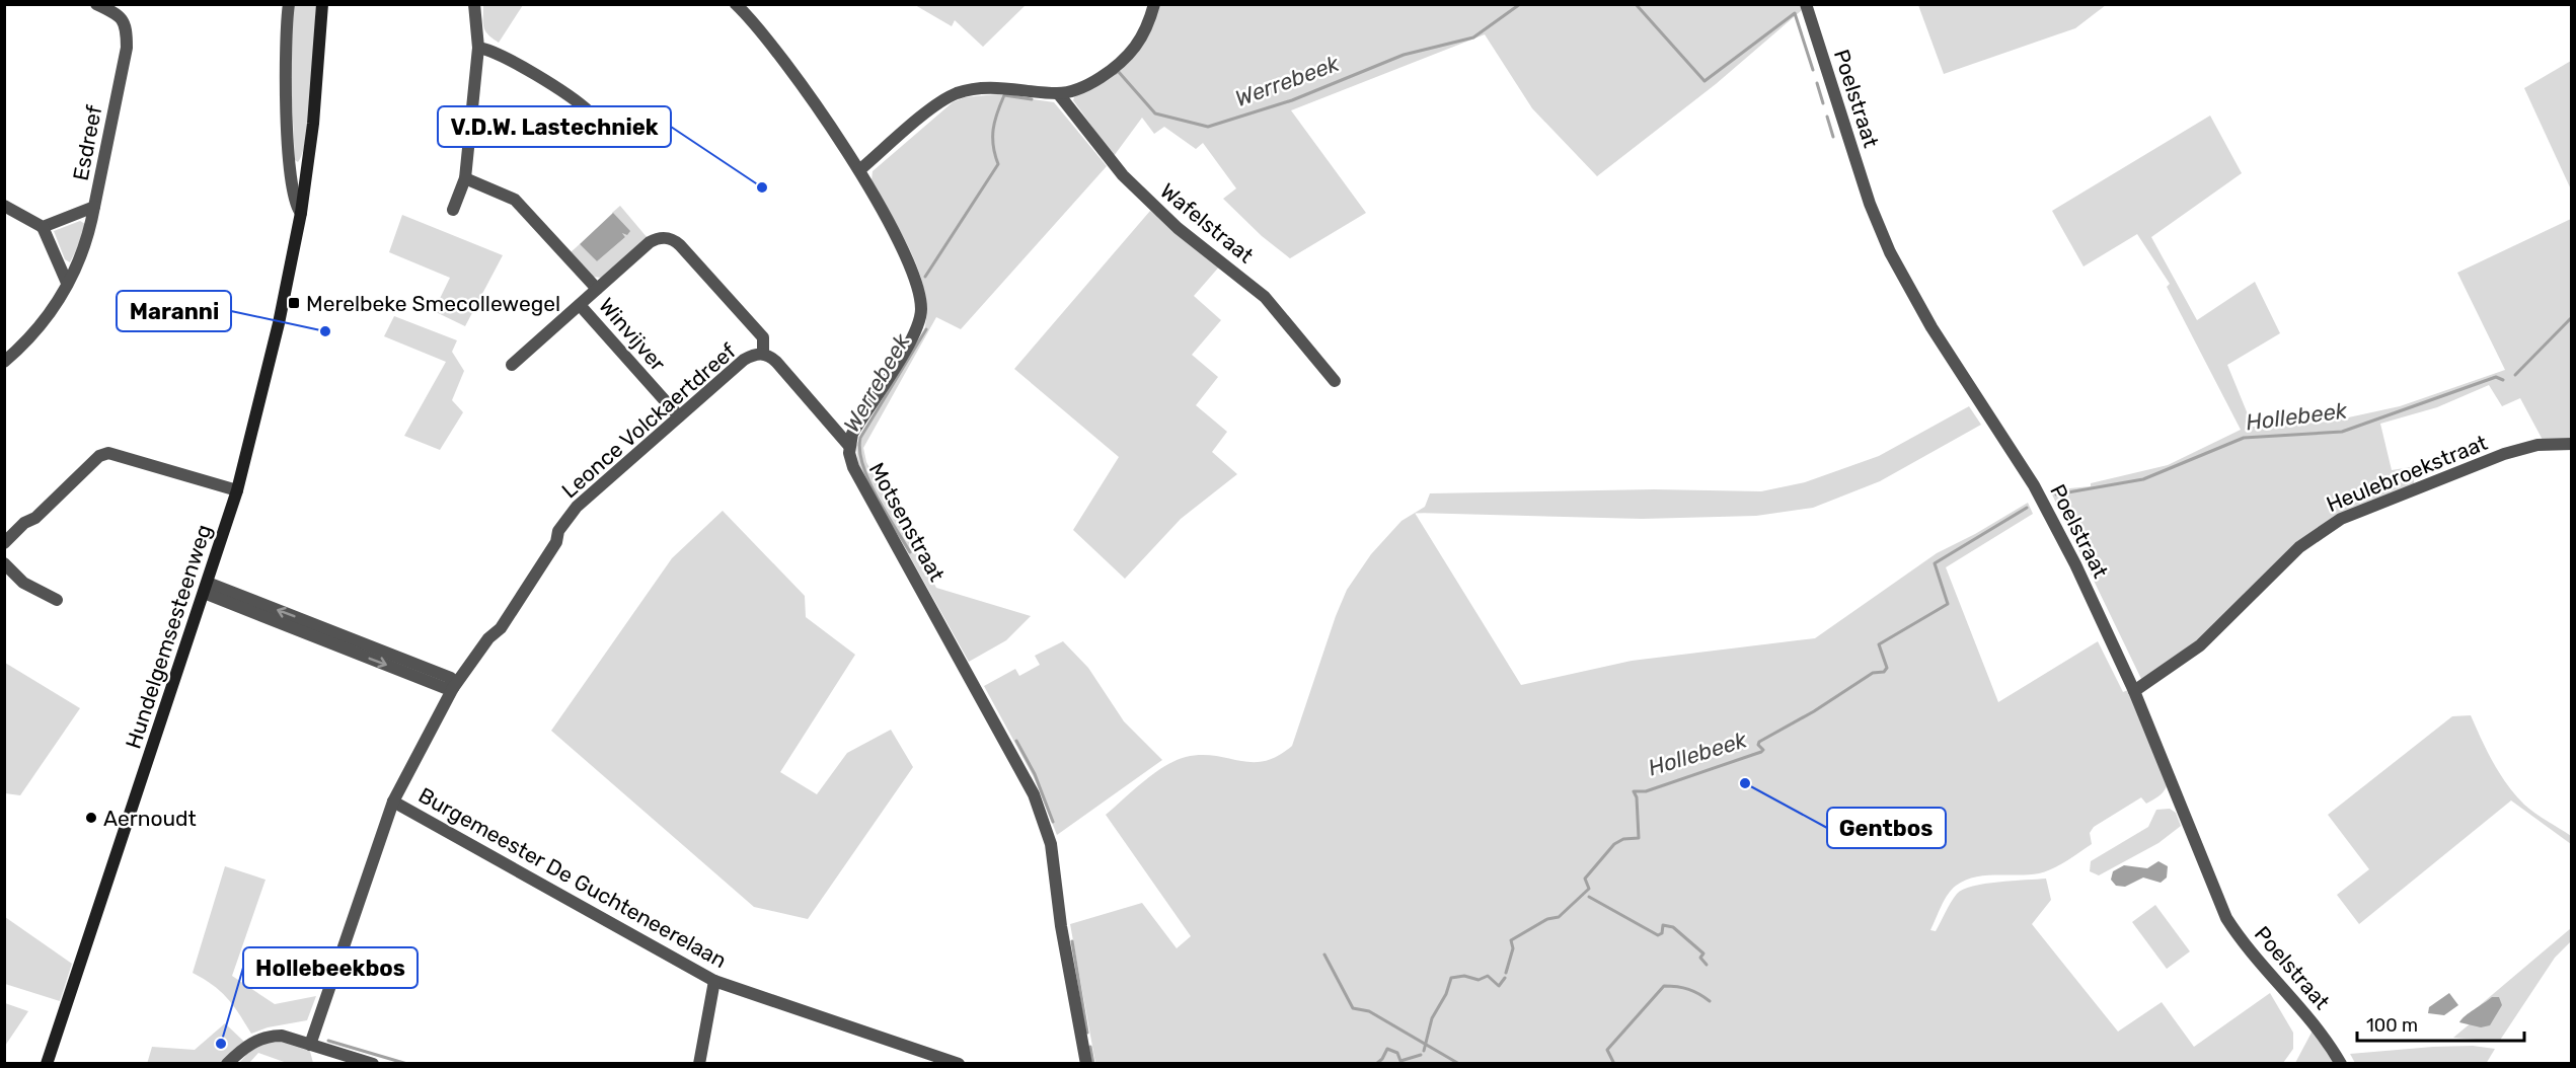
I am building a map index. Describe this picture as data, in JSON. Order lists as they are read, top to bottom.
{
  "streets": {
    "main road": ["Hundelgemsesteenweg"],
    "street": [
      "Poelstraat",
      "Esdreef",
      "Wafelstraat",
      "Winvijver",
      "Leonce Volckaertdreef",
      "Heulebroekstraat",
      "Motsenstraat",
      "Burgemeester De Guchteneerelaan"
    ]
  },
  "crossings": [
    ["Poelstraat", "Heulebroekstraat"],
    ["Winvijver", "Leonce Volckaertdreef"],
    ["Leonce Volckaertdreef", "Motsenstraat"],
    ["Leonce Volckaertdreef", "Burgemeester De Guchteneerelaan"]
  ],
  "water": ["Werrebeek", "Hollebeek"],
  "places": {
    "other": [
      "V.D.W. Lastechniek",
      "Maranni",
      "Gentbos",
      "Aernoudt",
      "Hollebeekbos"
    ],
    "transit": ["Merelbeke Smecollewegel"]
  },
  "scale_bar": "100 m"
}
